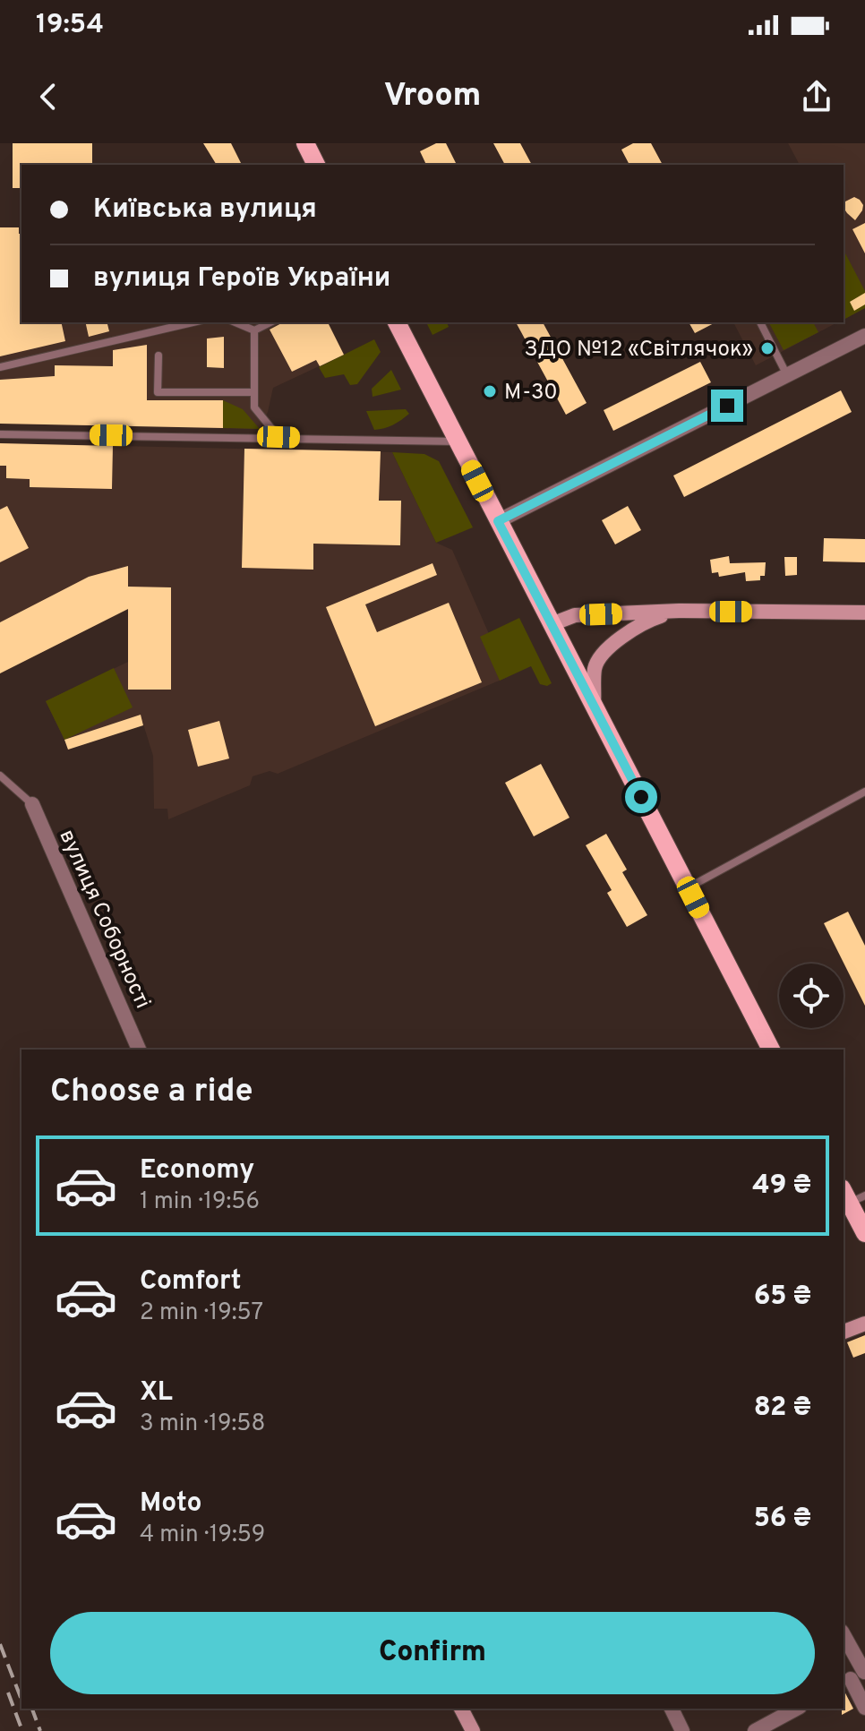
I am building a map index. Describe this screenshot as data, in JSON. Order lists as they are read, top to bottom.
{
  "streets": {
    "street": ["вулиця Соборності"]
  },
  "places": ["ЗДО №12 «Світлячок»", "М-30"],
  "page": {
    "status": "19:54",
    "header": "Vroom",
    "banner": ["Київська вулиця", "вулиця Героїв України"],
    "heading": "Choose a ride",
    "list": [
      {
        "name": "Economy",
        "note": "1 min · 19:56",
        "value": "49 ₴"
      },
      {
        "name": "Comfort",
        "note": "2 min · 19:57",
        "value": "65 ₴"
      },
      {
        "name": "XL",
        "note": "3 min · 19:58",
        "value": "82 ₴"
      },
      {
        "name": "Moto",
        "note": "4 min · 19:59",
        "value": "56 ₴"
      }
    ],
    "buttons": "Confirm"
  }
}
